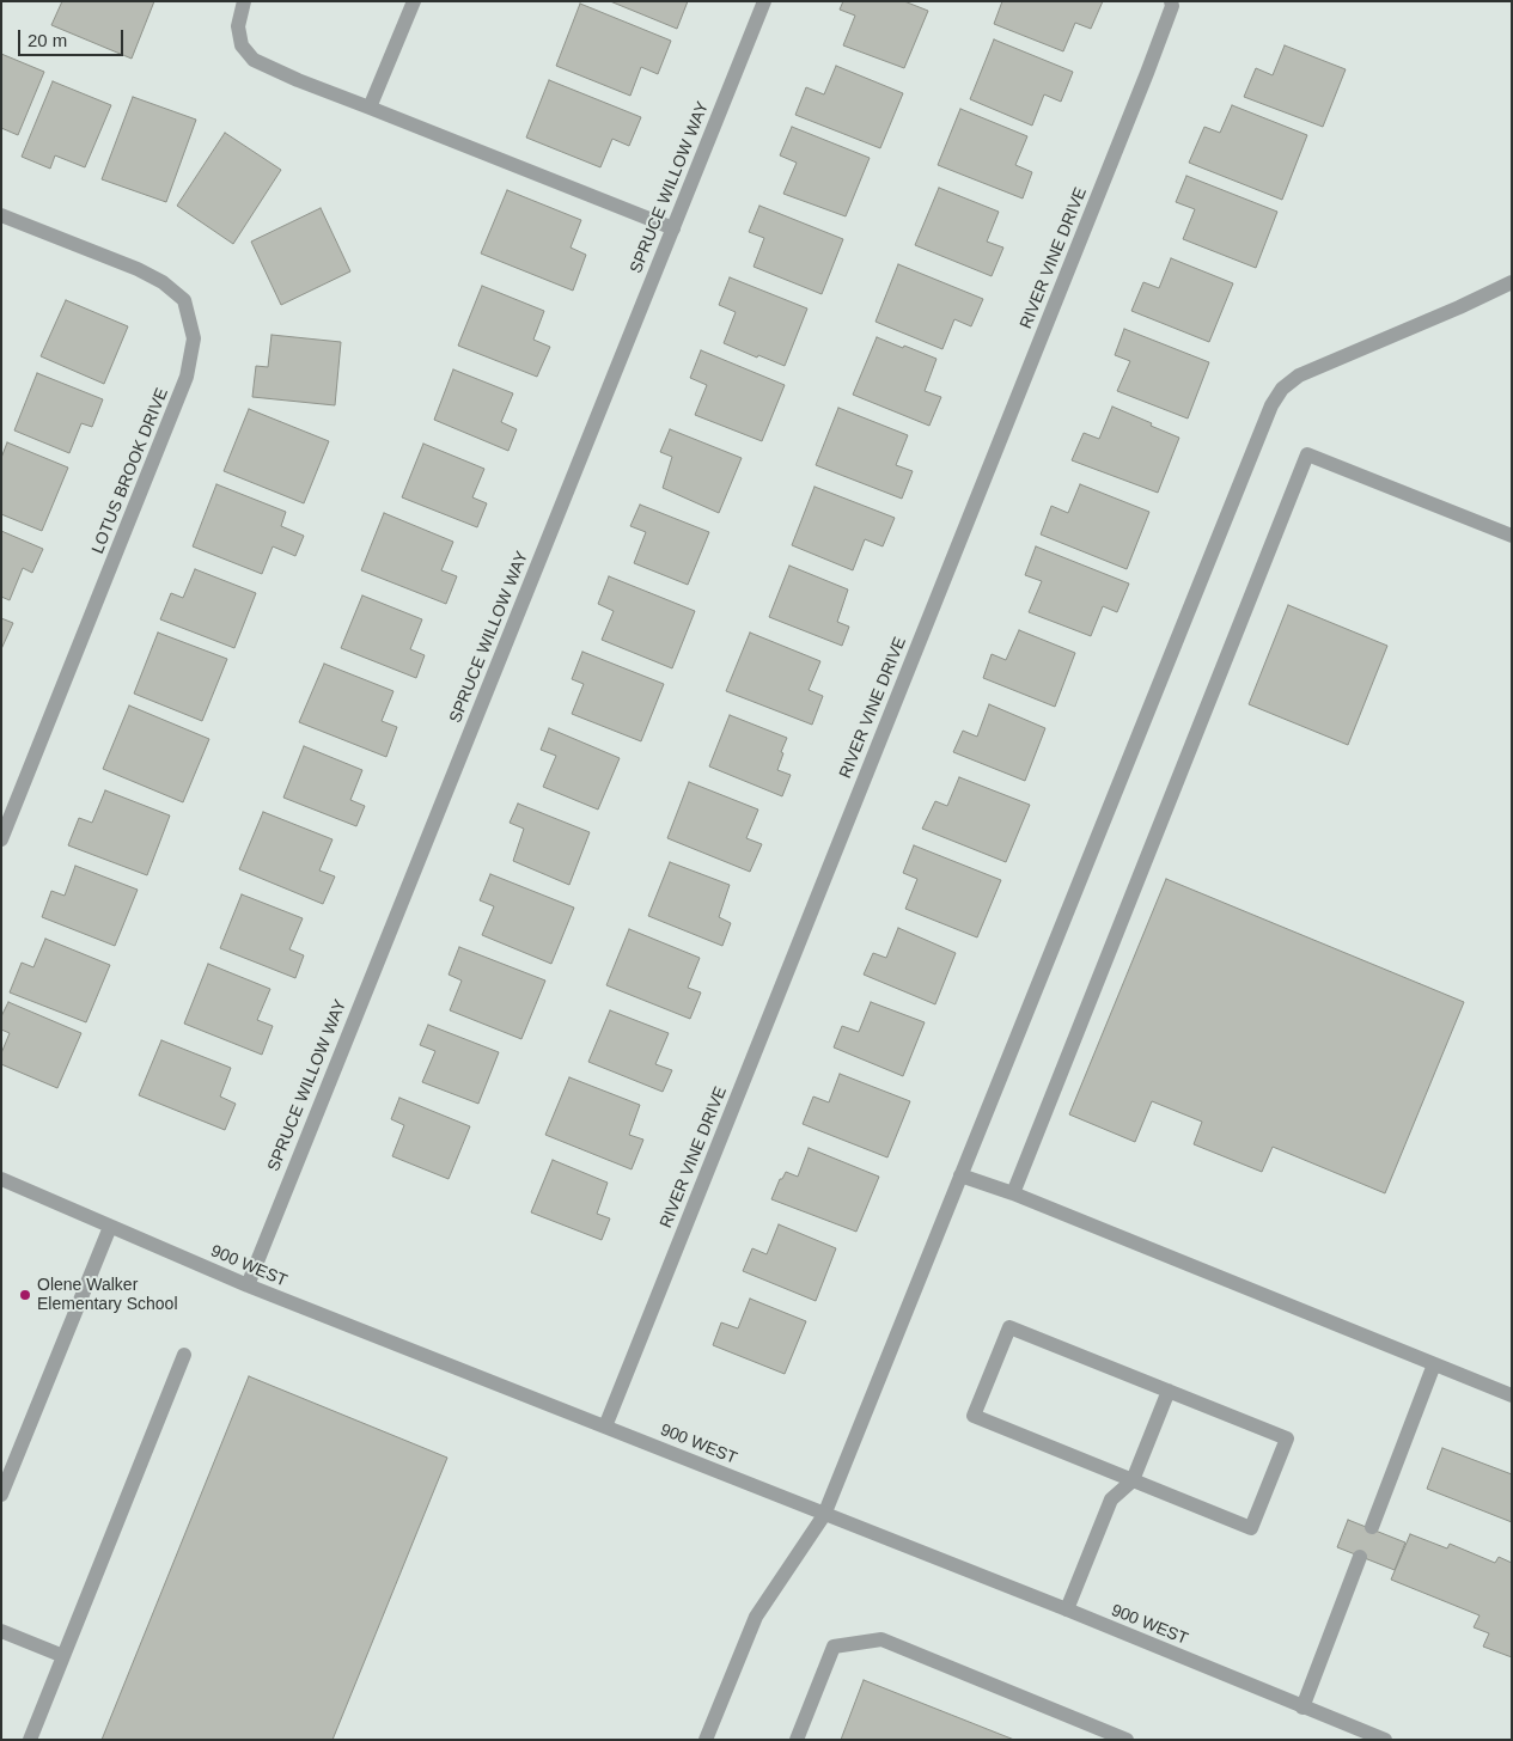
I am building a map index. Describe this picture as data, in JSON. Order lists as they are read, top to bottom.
{
  "streets": {
    "street": [
      "SPRUCE WILLOW WAY",
      "RIVER VINE DRIVE",
      "LOTUS BROOK DRIVE",
      "900 WEST"
    ]
  },
  "crossings": [
    ["SPRUCE WILLOW WAY", "900 WEST"],
    ["RIVER VINE DRIVE", "900 WEST"]
  ],
  "places": ["Olene Walker Elementary School"],
  "scale_bar": "20 m"
}
